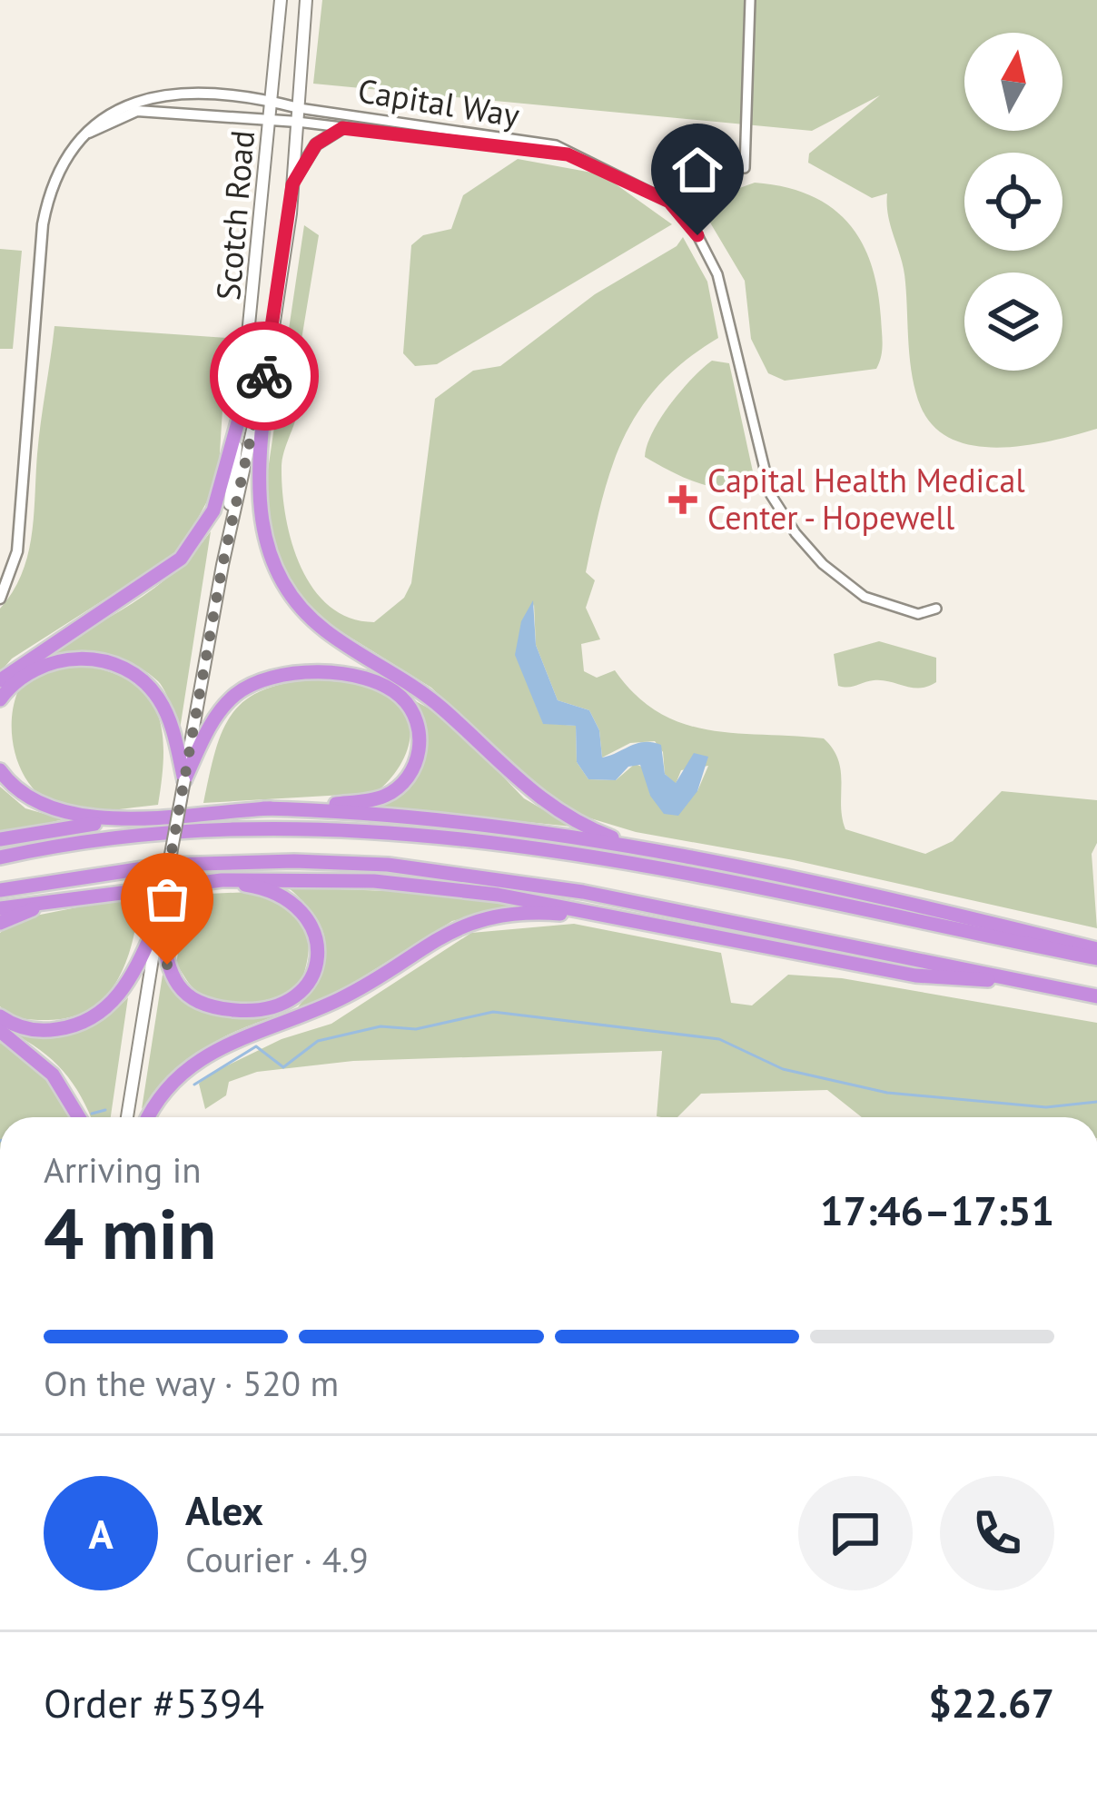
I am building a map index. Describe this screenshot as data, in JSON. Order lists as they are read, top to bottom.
{
  "streets": {
    "main road": ["Scotch Road"],
    "street": ["Capital Way"]
  },
  "crossings": [
    ["Capital Way", "Scotch Road"]
  ],
  "places": {
    "health": ["Capital Health Medical Center - Hopewell"]
  },
  "north": "top",
  "page": {
    "heading": ["4 min", "Arriving in", "17:46–17:51"],
    "panel": [
      "Alex",
      "Courier · 4.9",
      "Order #5394",
      "$22.67"
    ],
    "bar": "On the way · 520 m",
    "round": "A"
  }
}
